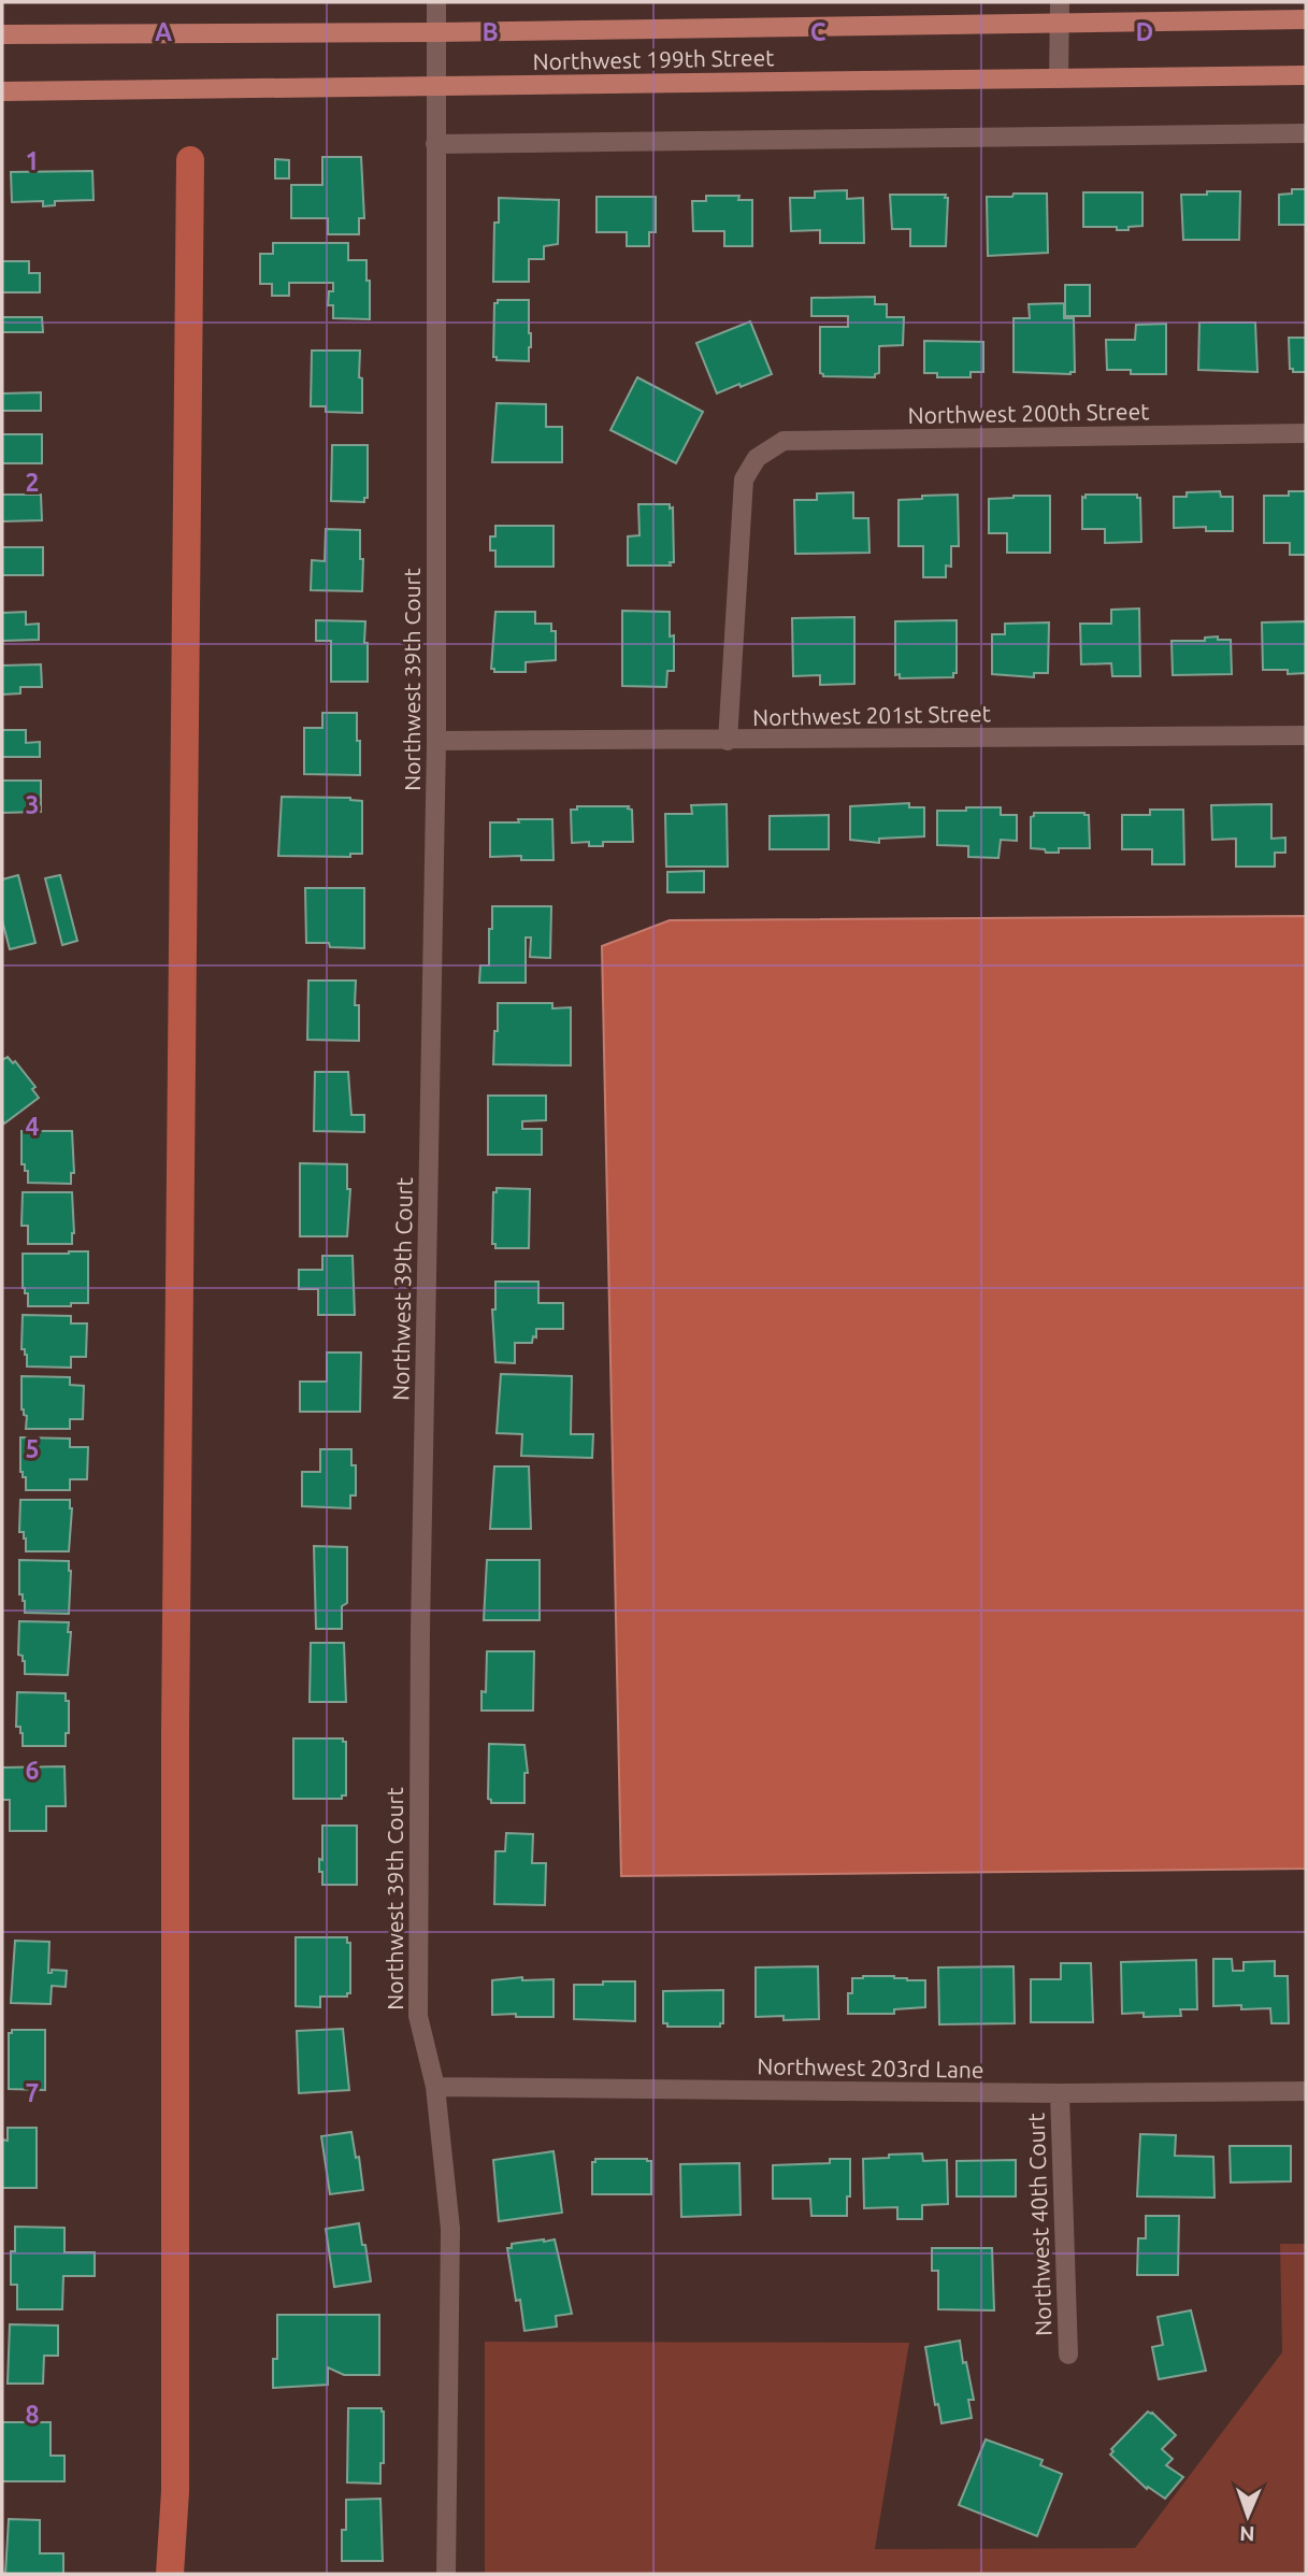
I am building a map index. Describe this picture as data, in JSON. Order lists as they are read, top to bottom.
{
  "streets": {
    "main road": ["Northwest 199th Street"],
    "street": [
      "Northwest 200th Street",
      "Northwest 39th Court",
      "Northwest 201st Street",
      "Northwest 203rd Lane",
      "Northwest 40th Court"
    ]
  },
  "crossings": [
    ["Northwest 199th Street", "Northwest 39th Court"],
    ["Northwest 200th Street", "Northwest 201st Street"],
    ["Northwest 39th Court", "Northwest 201st Street"],
    ["Northwest 39th Court", "Northwest 203rd Lane"],
    ["Northwest 203rd Lane", "Northwest 40th Court"]
  ],
  "north": "bottom",
  "grid": {
    "columns": [
      "A",
      "B",
      "C",
      "D"
    ],
    "rows": [
      "1",
      "2",
      "3",
      "4",
      "5",
      "6",
      "7",
      "8"
    ]
  }
}
